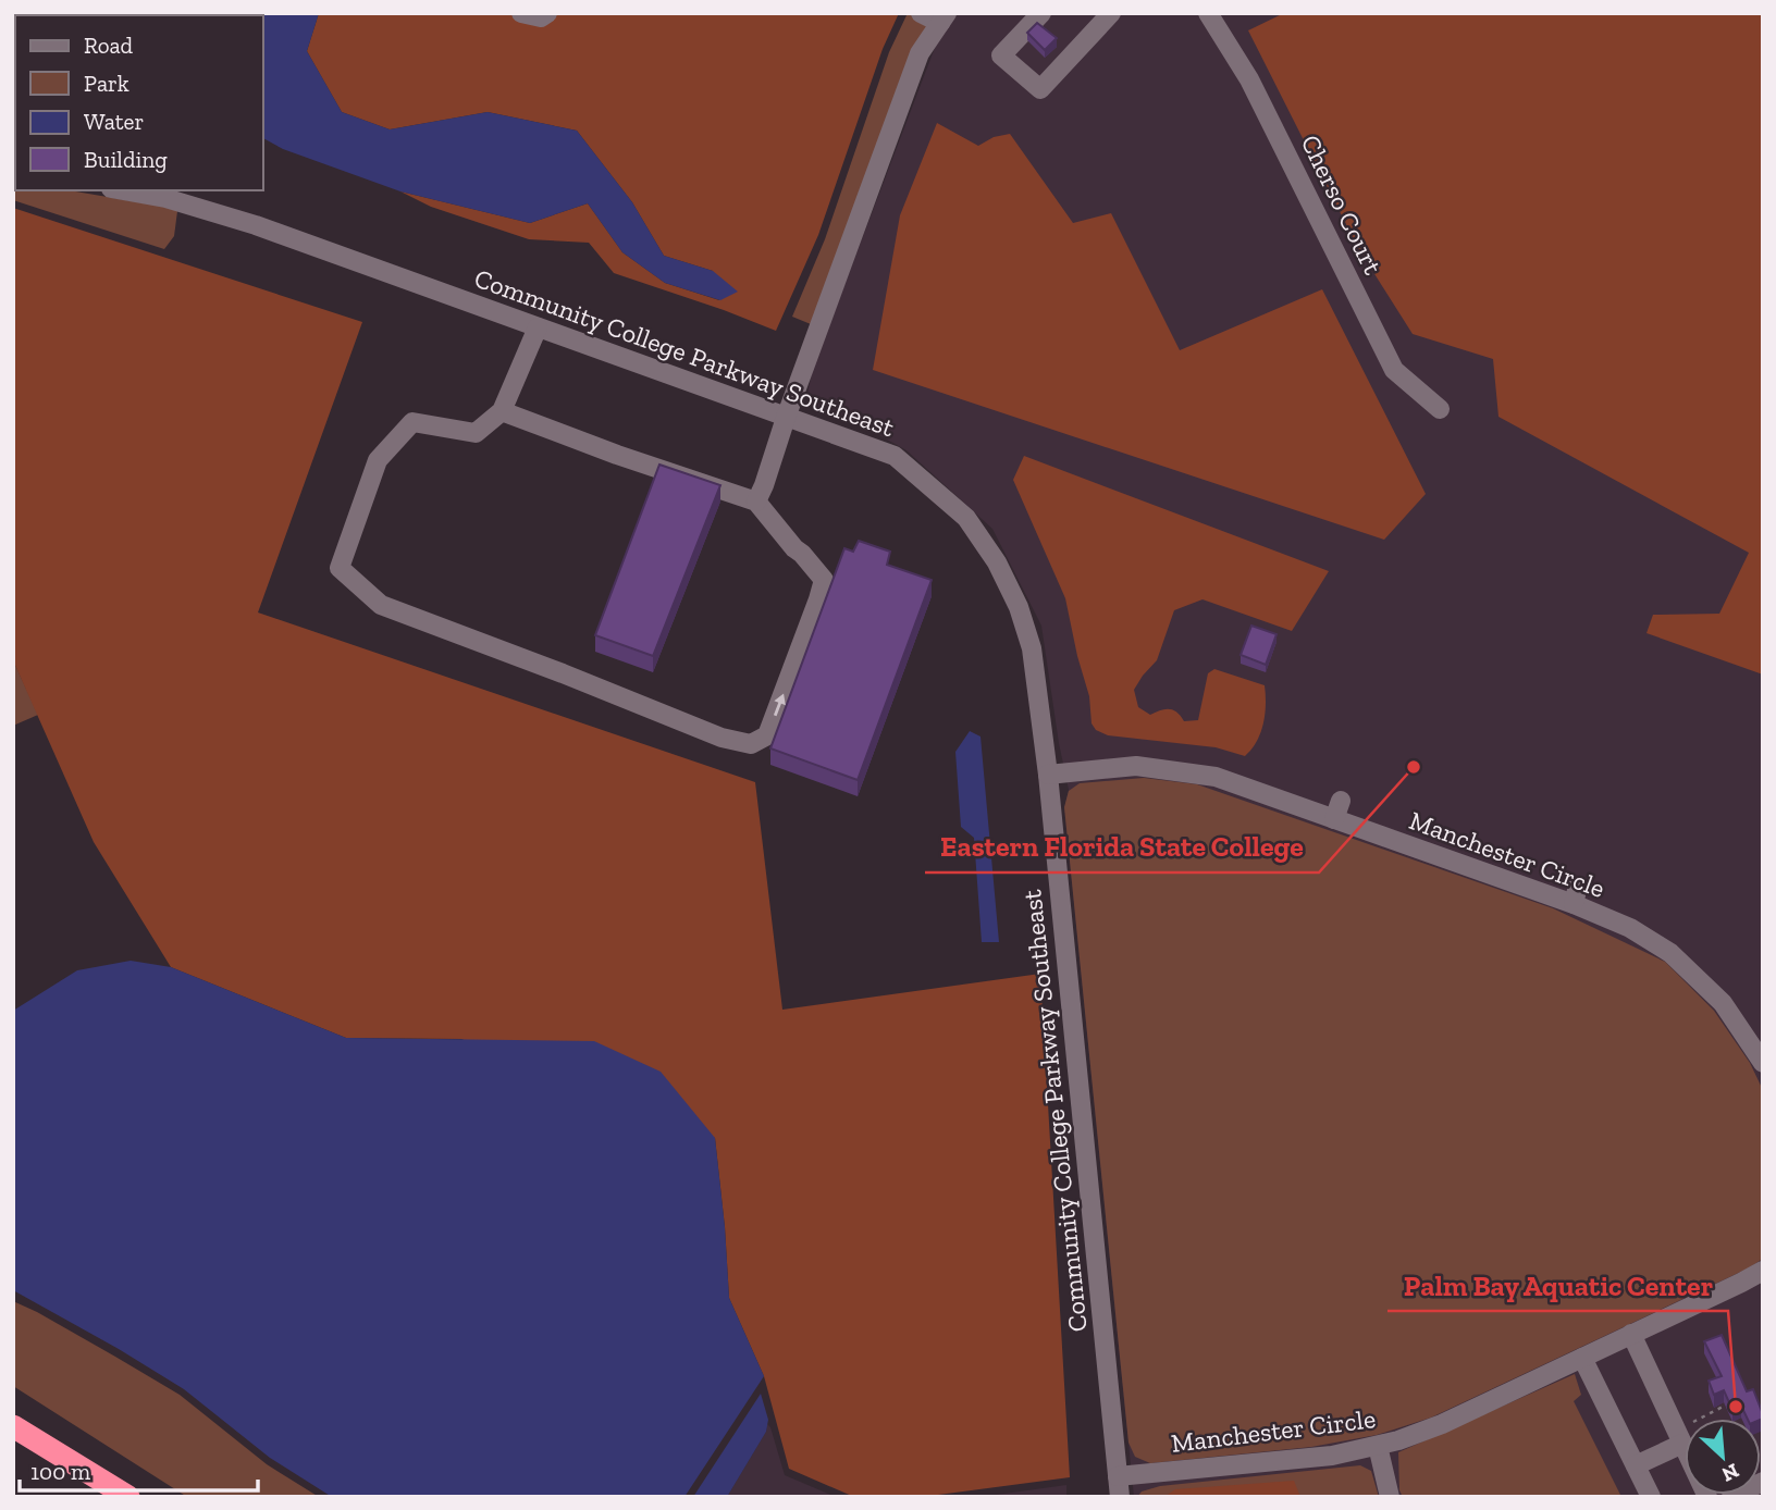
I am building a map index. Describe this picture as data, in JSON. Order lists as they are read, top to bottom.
{
  "streets": {
    "street": ["Cherso Court", "Community College Parkway Southeast", "Manchester Circle"]
  },
  "crossings": [
    ["Community College Parkway Southeast", "Manchester Circle"]
  ],
  "places": ["Eastern Florida State College", "Palm Bay Aquatic Center"],
  "legend": [
    "Road",
    "Park",
    "Water",
    "Building"
  ],
  "scale_bar": "100 m",
  "north": "bottom right"
}
